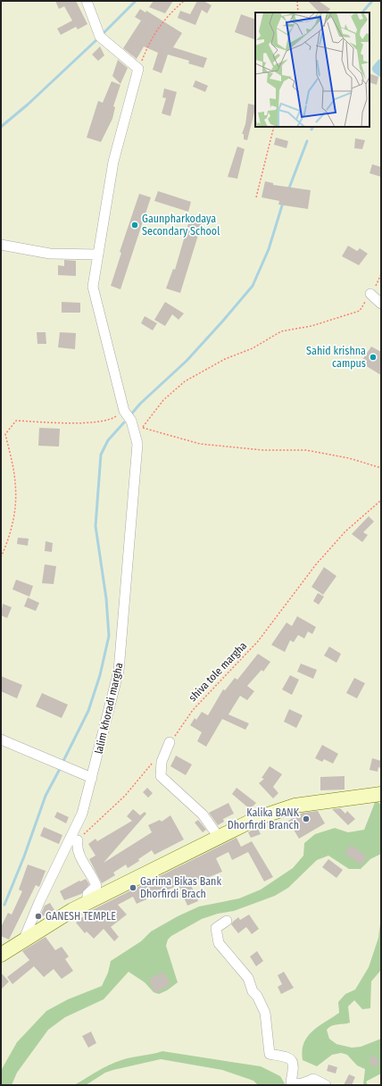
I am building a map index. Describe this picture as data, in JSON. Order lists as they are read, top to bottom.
{
  "streets": {
    "street": ["lalim khoradi margha"],
    "path": ["shiva tole margha"]
  },
  "places": [
    "Gaunpharkodaya Secondary School",
    "Sahid krishna campus",
    "Kalika BANK Dhorfirdi Branch",
    "Garima Bikas Bank Dhorfirdi Brach",
    "GANESH TEMPLE"
  ]
}
